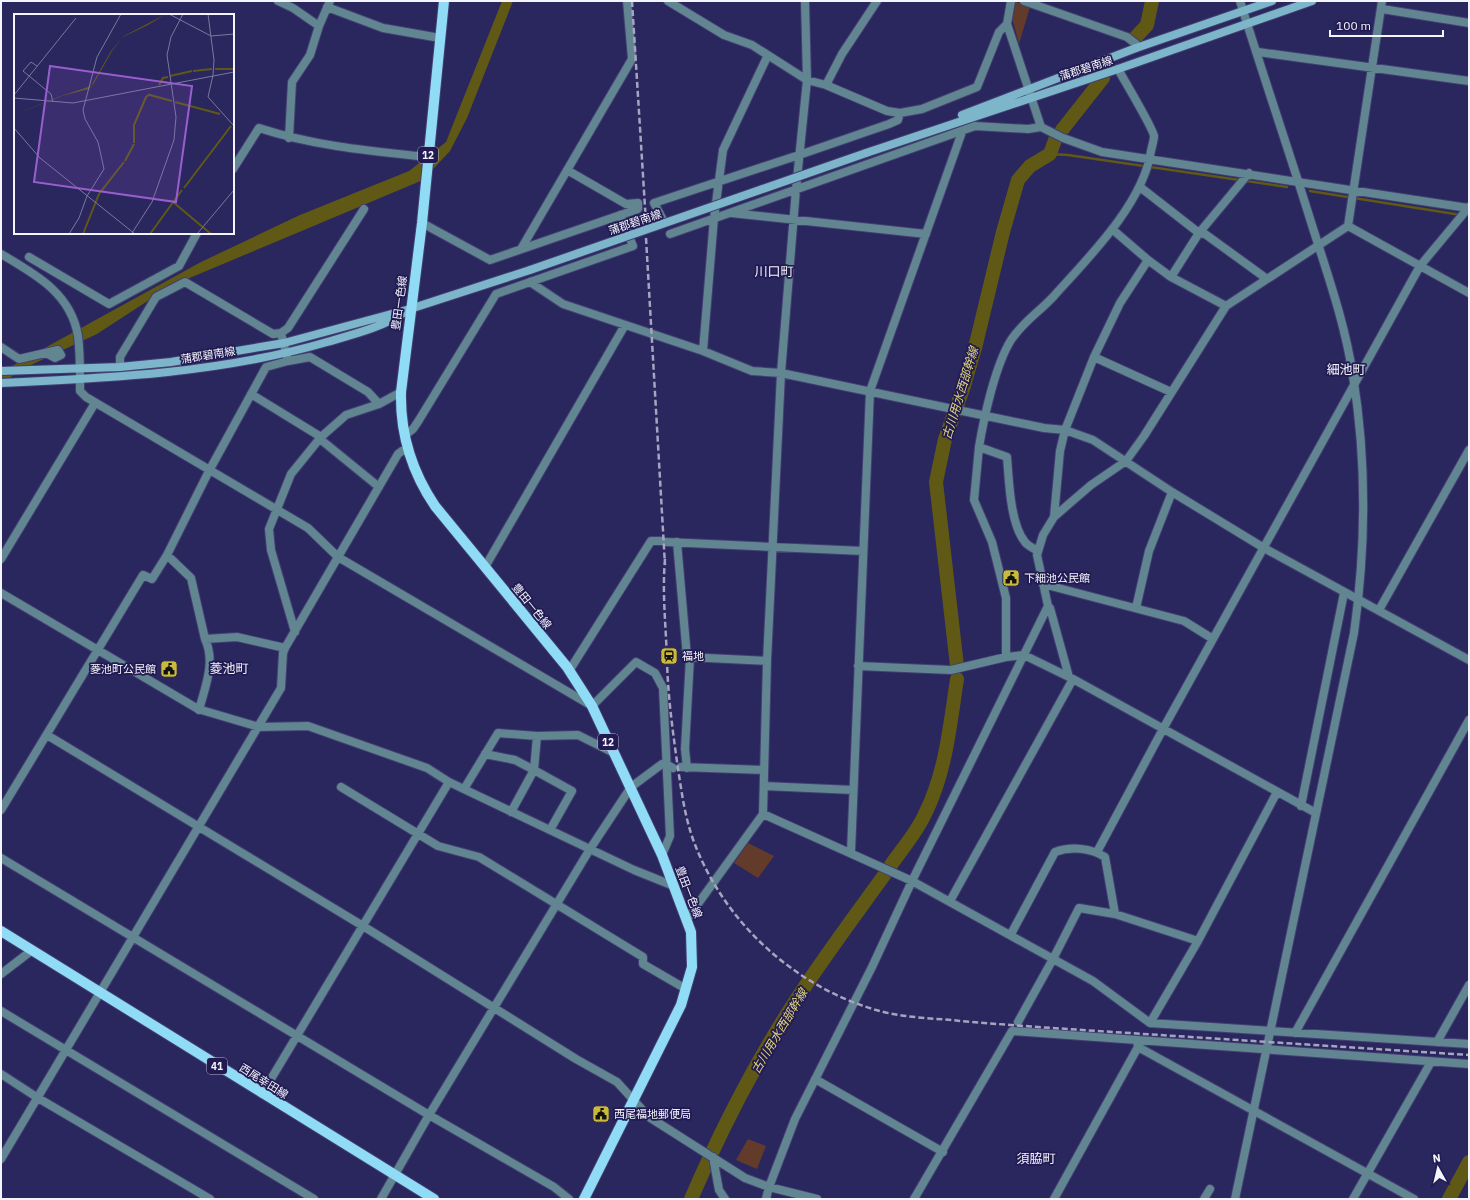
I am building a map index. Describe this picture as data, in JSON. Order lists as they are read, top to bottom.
{
  "streets": {
    "main road": [
      "蒲郡碧南線",
      "12",
      "豊田一色線",
      "41",
      "西尾幸田線"
    ]
  },
  "crossings": [
    ["蒲郡碧南線", "豊田一色線"]
  ],
  "districts": [
    "川口町",
    "細池町",
    "菱池町",
    "須脇町"
  ],
  "water": ["古川用水西部幹線"],
  "places": {
    "public building": ["下細池公民館", "菱池町公民館", "西尾福地郵便局"],
    "station": ["福地"]
  },
  "scale_bar": "100 m",
  "north": "top"
}
